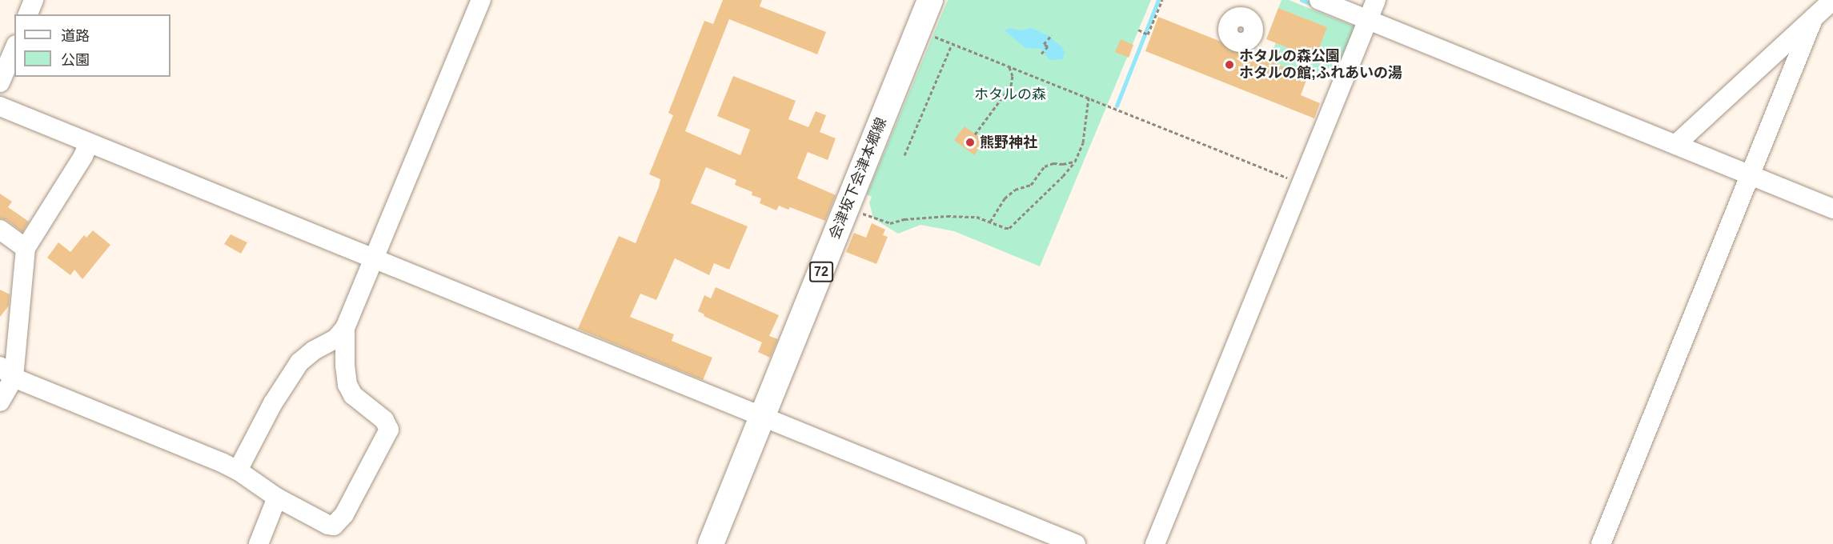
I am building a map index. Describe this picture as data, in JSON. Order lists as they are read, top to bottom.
{
  "streets": {
    "main road": ["会津坂下会津本郷線", "72"]
  },
  "parks": ["ホタルの森"],
  "places": ["ホタルの森公園 ホタルの館;ふれあいの湯", "熊野神社"],
  "legend": ["道路", "公園"]
}
